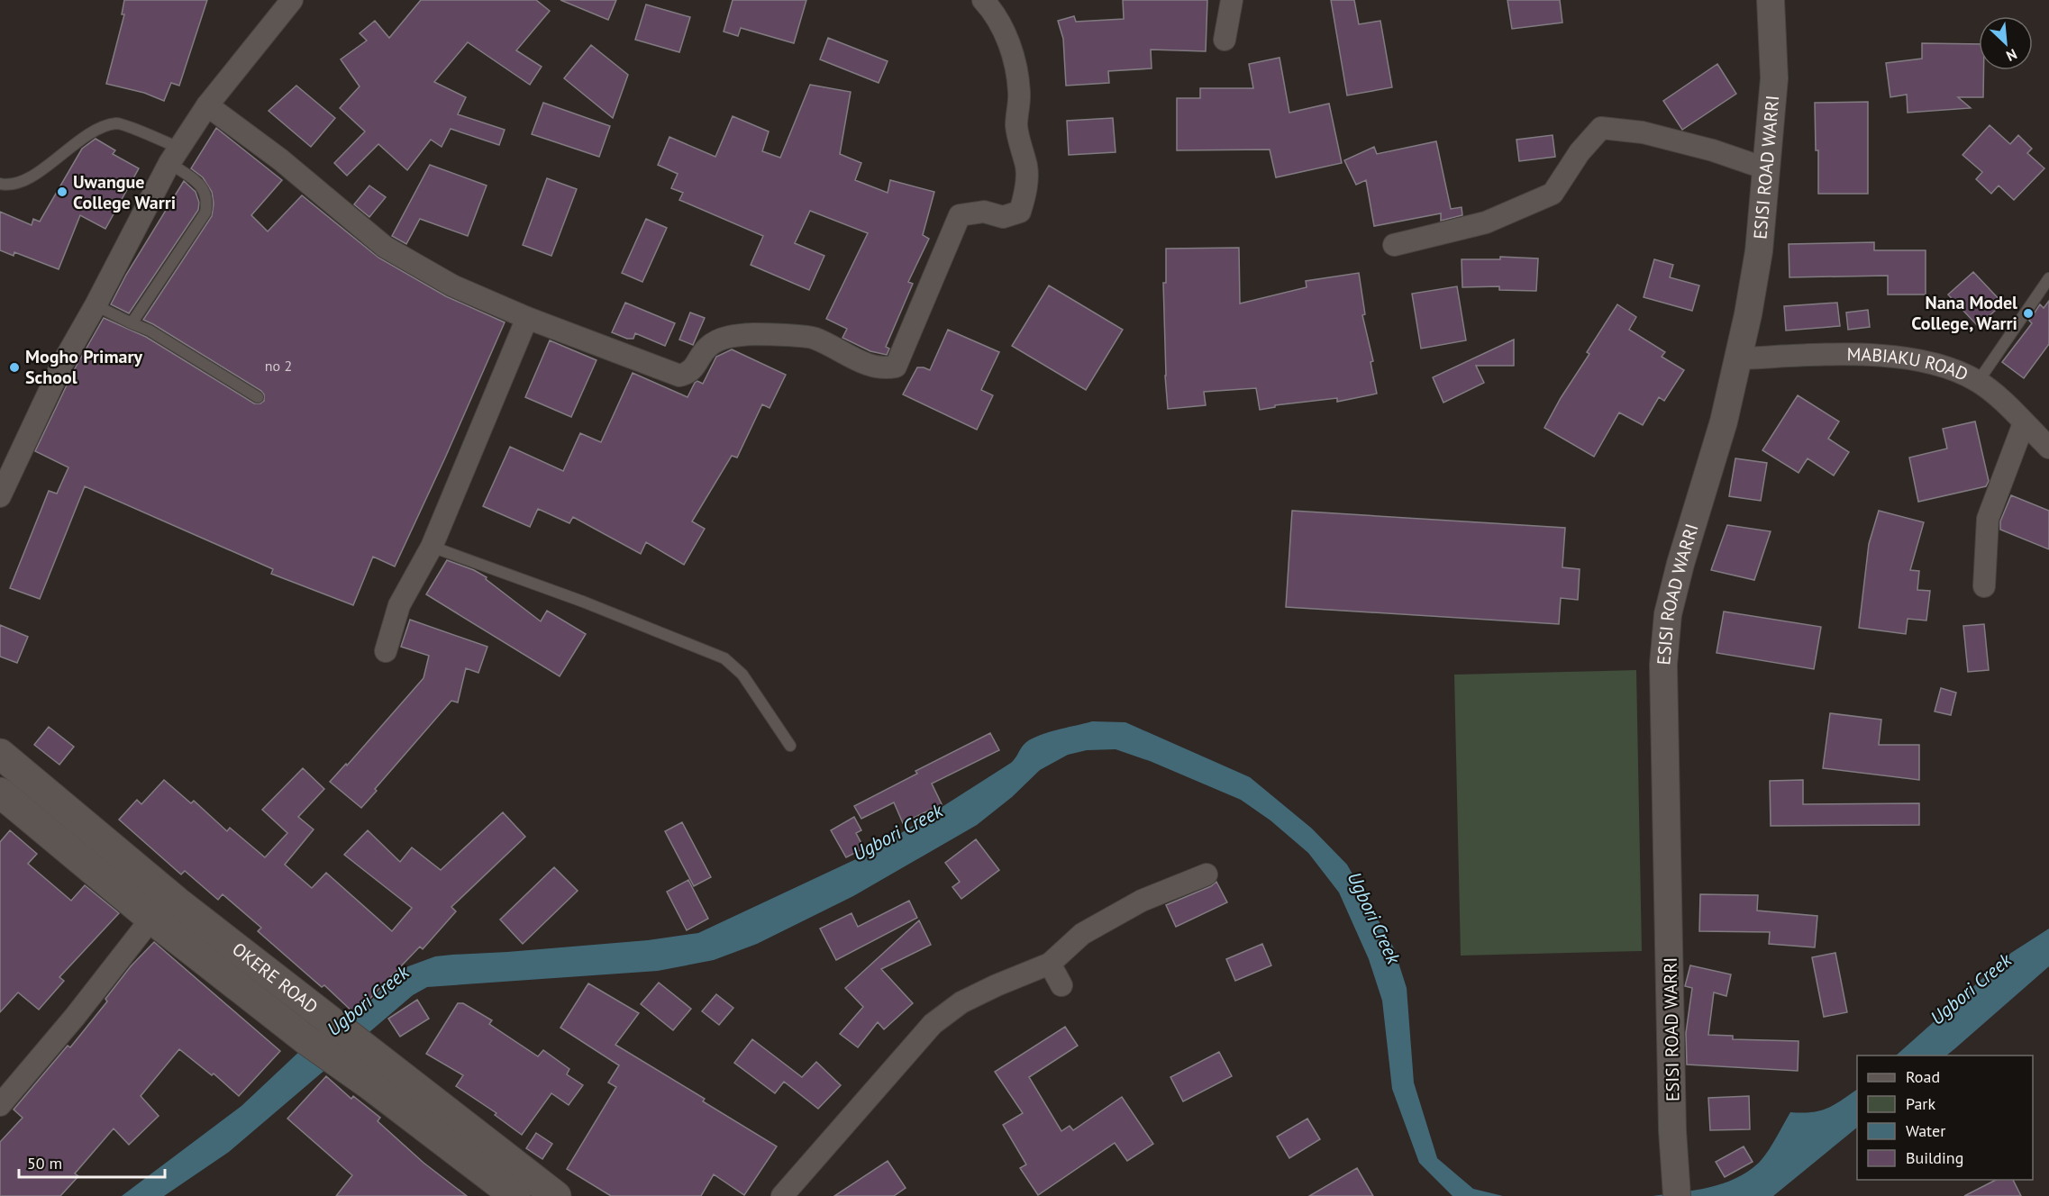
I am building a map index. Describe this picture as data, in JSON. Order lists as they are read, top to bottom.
{
  "streets": {
    "main road": ["OKERE ROAD"],
    "street": ["ESISI ROAD WARRI", "MABIAKU ROAD"]
  },
  "crossings": [
    ["ESISI ROAD WARRI", "MABIAKU ROAD"]
  ],
  "water": ["Ugbori Creek"],
  "places": ["Uwangue College Warri", "Nana Model College, Warri", "Mogho Primary School"],
  "house_numbers": ["no 2"],
  "legend": [
    "Road",
    "Park",
    "Water",
    "Building"
  ],
  "scale_bar": "50 m",
  "north": "bottom right"
}
